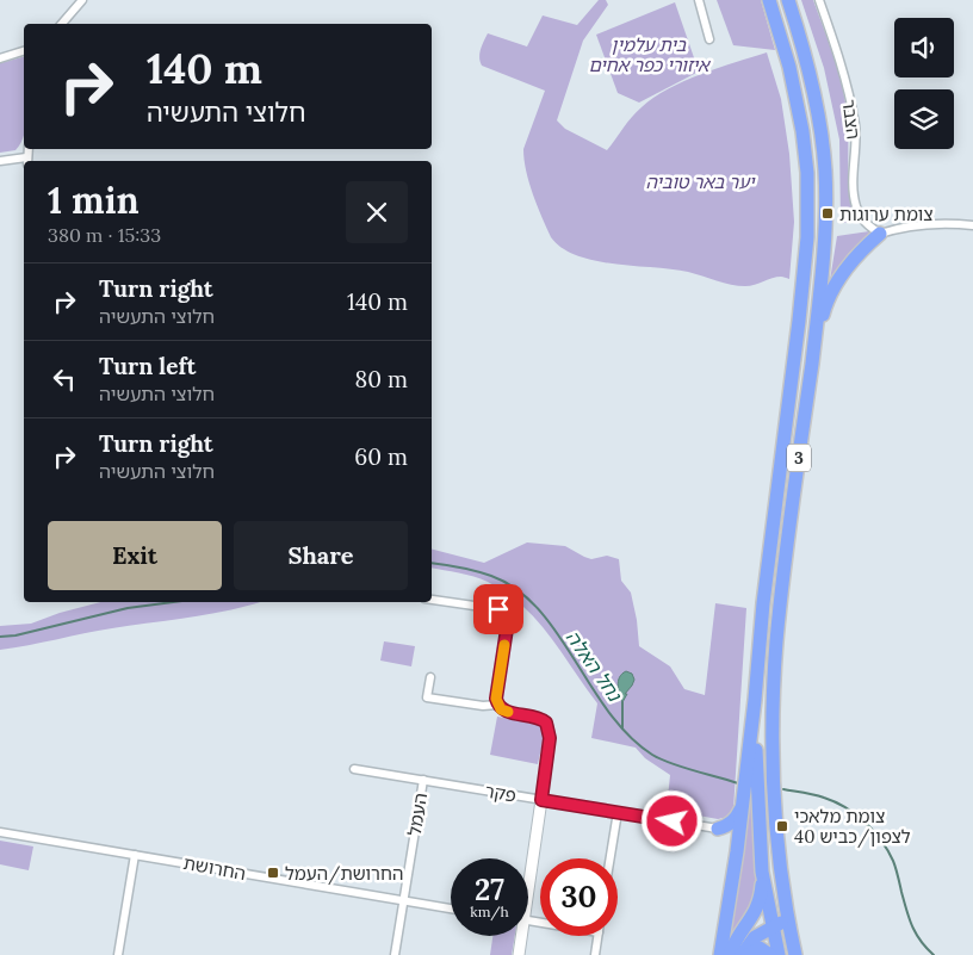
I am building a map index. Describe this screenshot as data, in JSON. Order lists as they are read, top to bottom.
{
  "streets": {
    "highway": ["3"],
    "street": [
      "הצבר",
      "פקר",
      "העמל",
      "החרושת"
    ]
  },
  "crossings": [
    ["פקר", "העמל"],
    ["העמל", "החרושת"]
  ],
  "water": ["נחל האלה"],
  "parks": ["בית עלמין איזורי כפר אחים", "יער באר טוביה"],
  "places": {
    "transit": ["צומת ערוגות", "צומת מלאכי לצפון/כביש 40", "החרושת/העמל"]
  },
  "page": {
    "turn": ["140 m", "חלוצי התעשיה"],
    "heading": ["1 min", "380 m · 15:33"],
    "list": [
      {
        "name": "Turn right",
        "note": "חלוצי התעשיה",
        "value": "140 m"
      },
      {
        "name": "Turn left",
        "note": "חלוצי התעשיה",
        "value": "80 m"
      },
      {
        "name": "Turn right",
        "note": "חלוצי התעשיה",
        "value": "60 m"
      }
    ],
    "buttons": ["Exit", "Share"],
    "speed": "27 km/h",
    "limit": "30"
  }
}
